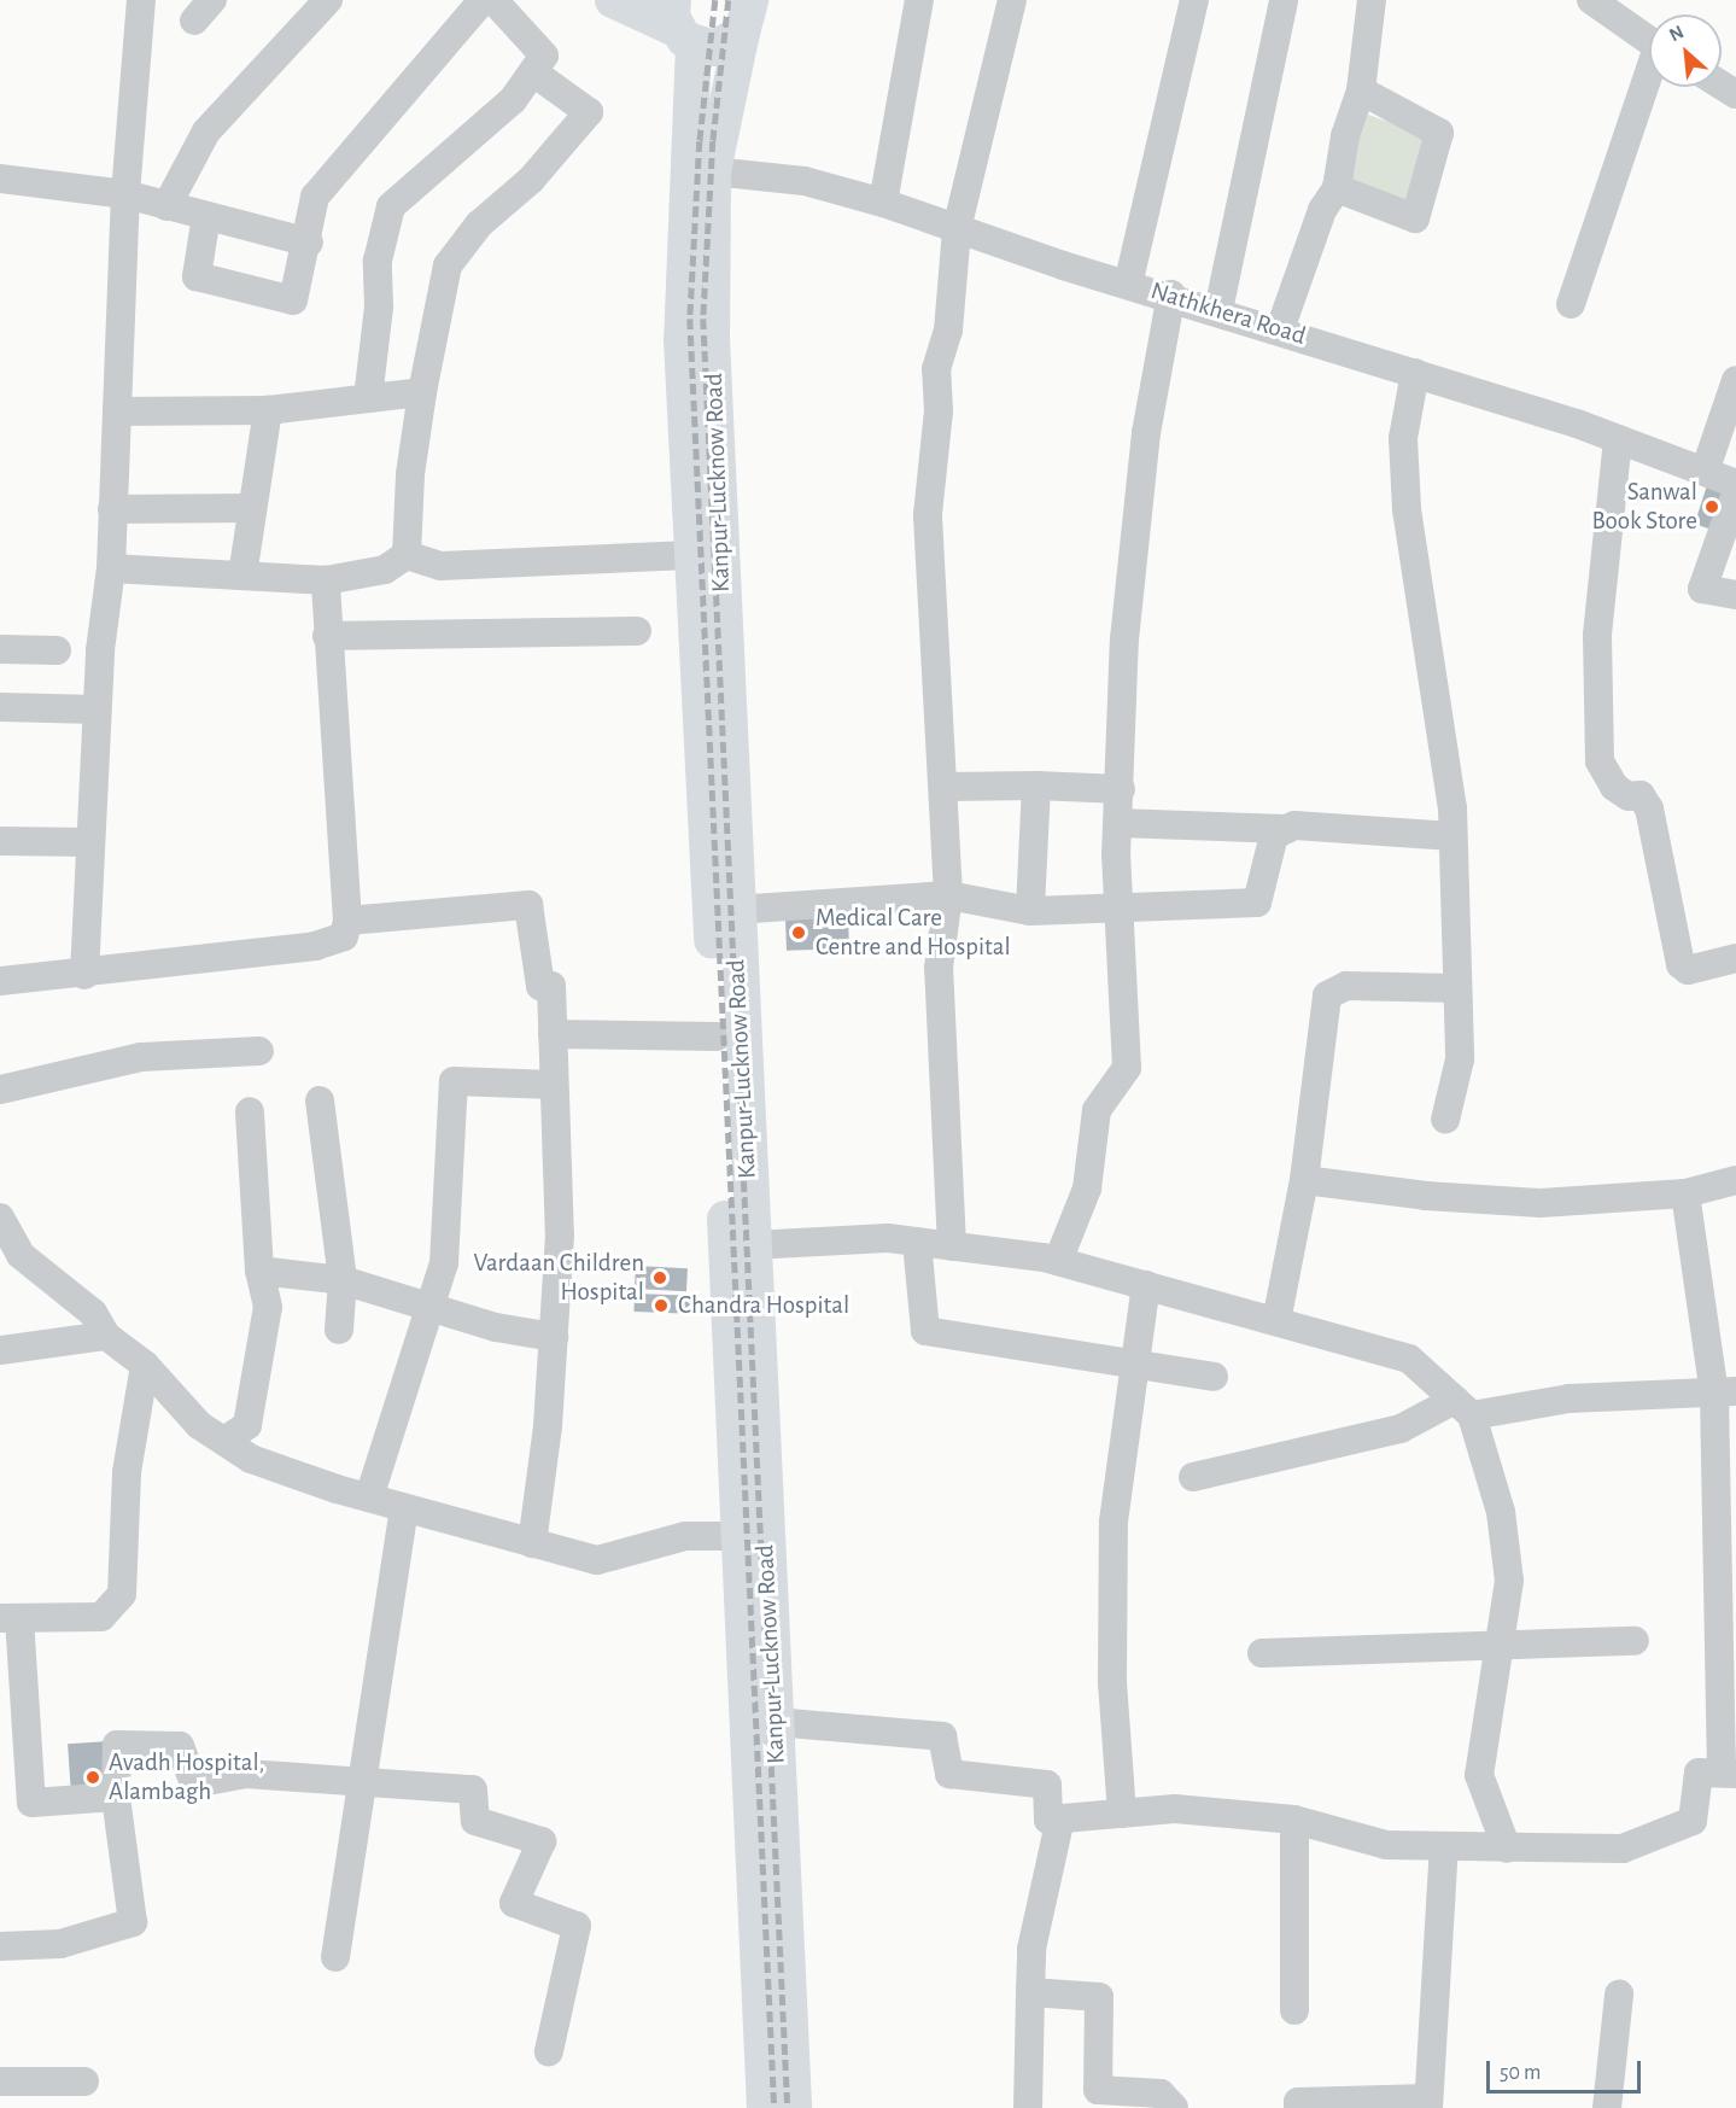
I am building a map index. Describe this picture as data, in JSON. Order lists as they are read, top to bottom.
{
  "streets": {
    "main road": ["Kanpur-Lucknow Road"],
    "street": ["Nathkhera Road"]
  },
  "crossings": [
    ["Nathkhera Road", "Kanpur-Lucknow Road"]
  ],
  "places": [
    "Sanwal Book Store",
    "Medical Care Centre and Hospital",
    "Vardaan Children Hospital",
    "Chandra Hospital",
    "Avadh Hospital, Alambagh"
  ],
  "scale_bar": "50 m",
  "north": "top left"
}
